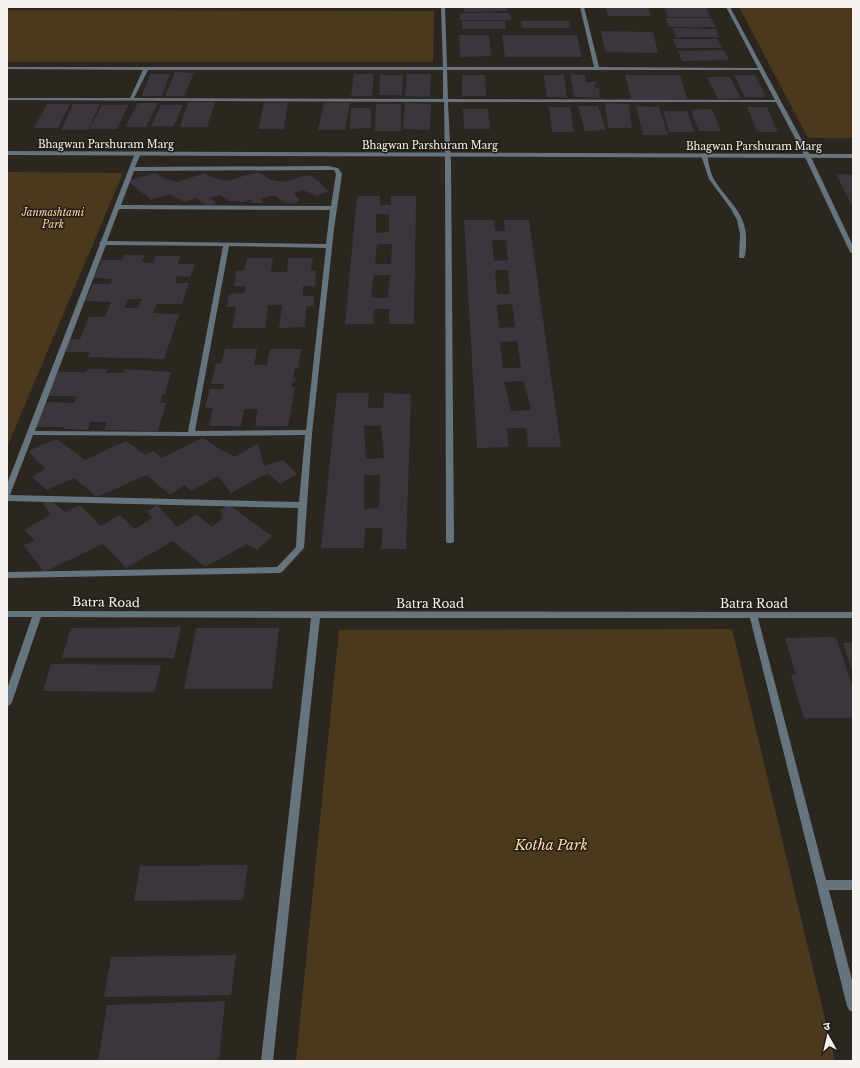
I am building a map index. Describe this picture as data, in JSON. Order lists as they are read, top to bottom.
{
  "streets": {
    "street": ["Bhagwan Parshuram Marg", "Batra Road"]
  },
  "parks": ["Janmashtami Park", "Kotha Park"],
  "north": "top"
}
